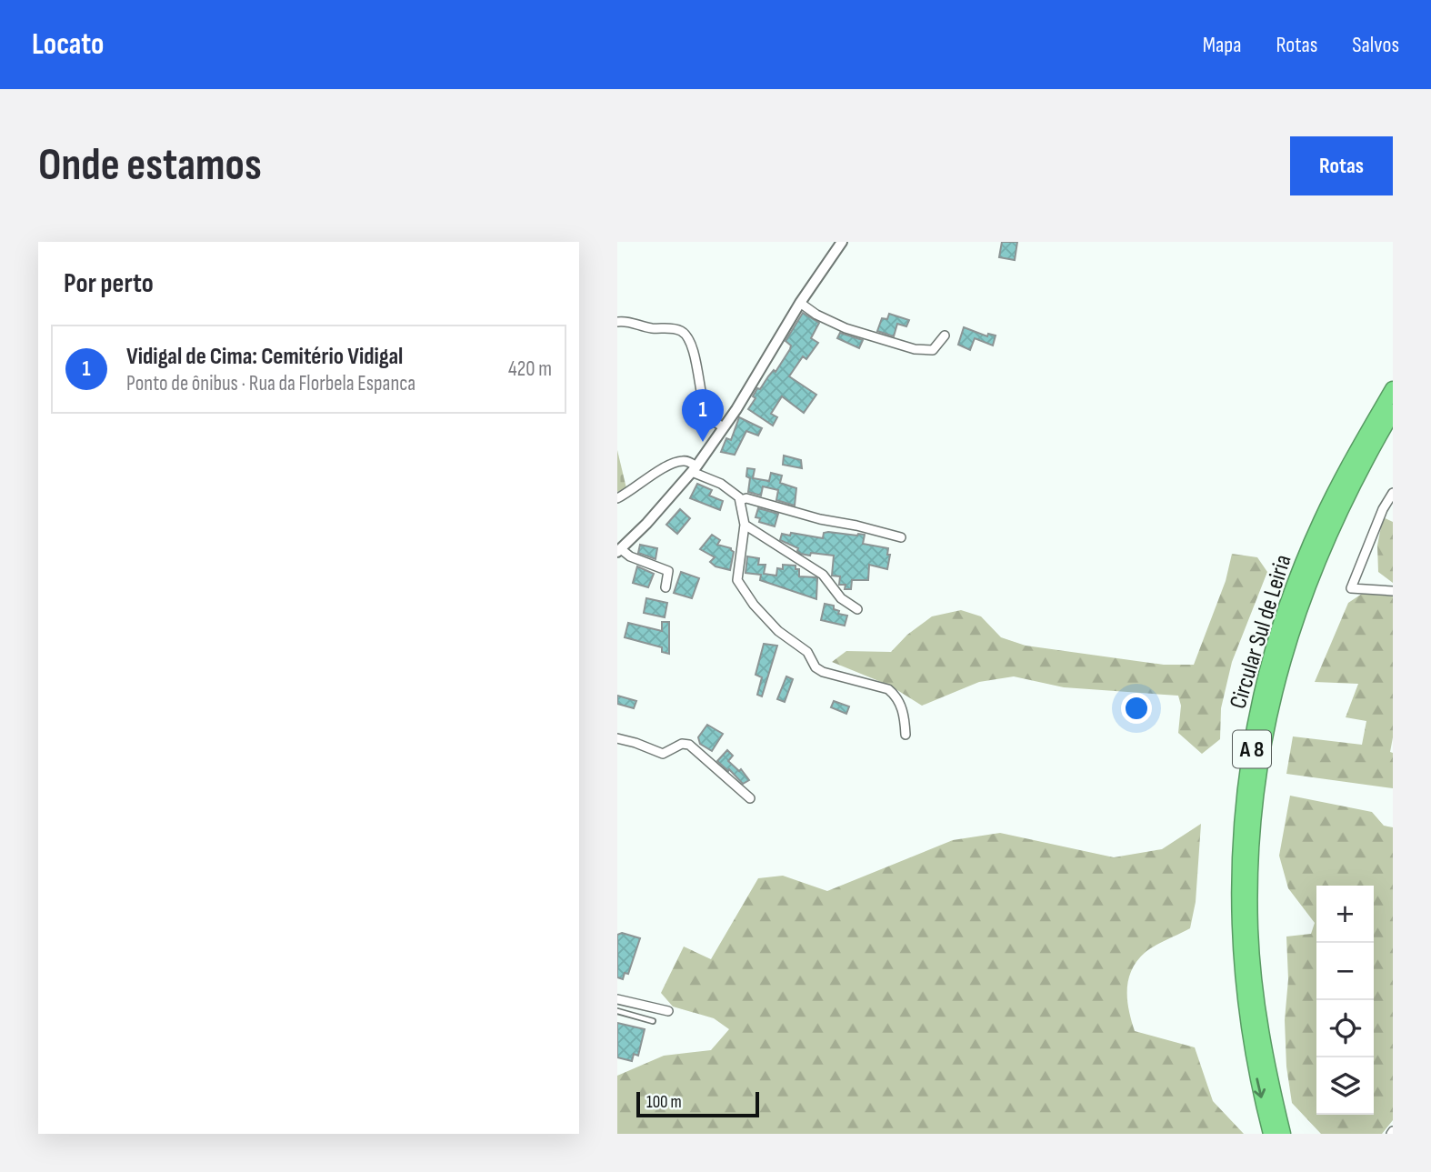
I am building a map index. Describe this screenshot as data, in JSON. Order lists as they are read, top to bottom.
{
  "streets": {
    "highway": ["Circular Sul de Leiria", "A 8"]
  },
  "scale_bar": "100 m",
  "page": {
    "header": "Locato",
    "nav": ["Mapa", "Rotas", "Salvos"],
    "buttons": "Rotas",
    "title": "Onde estamos",
    "heading": "Por perto",
    "list": [
      {
        "mark": "1",
        "name": "Vidigal de Cima: Cemitério Vidigal",
        "note": "Ponto de ônibus · Rua da Florbela Espanca",
        "value": "420 m"
      }
    ],
    "pins": "1",
    "map_buttons": ["+", "−"],
    "scale": "100 m"
  }
}
